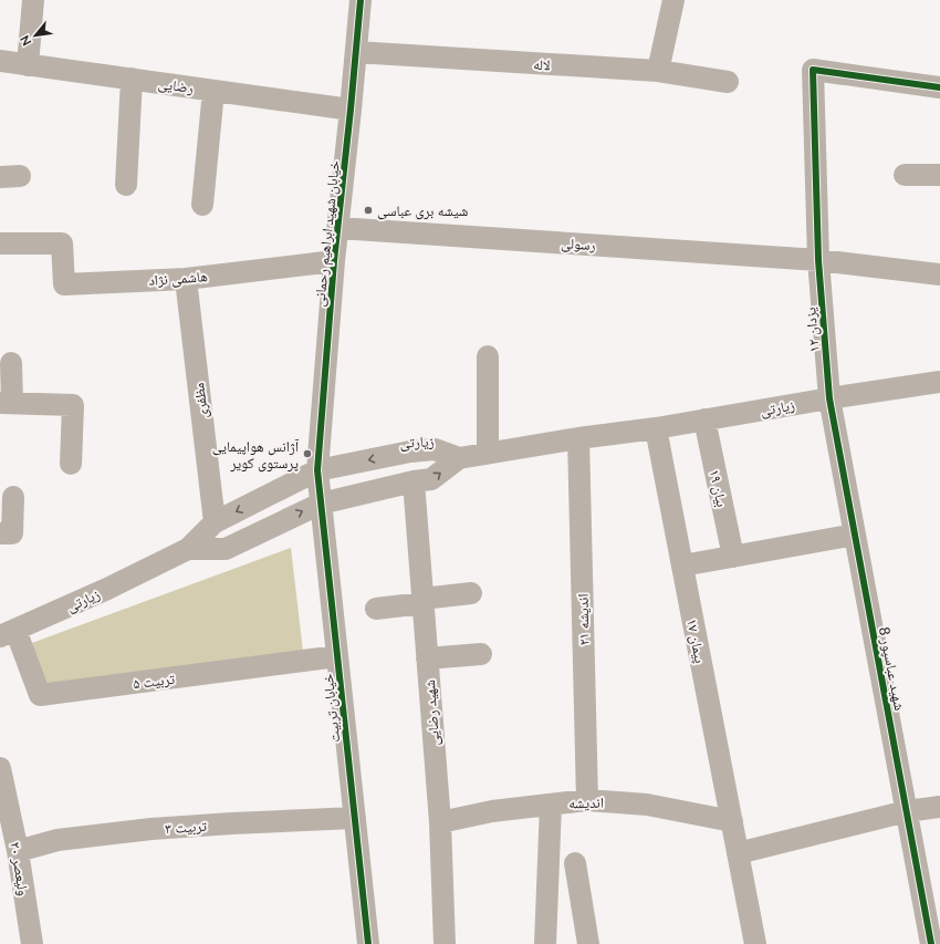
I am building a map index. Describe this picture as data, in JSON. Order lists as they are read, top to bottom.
{
  "streets": {
    "street": [
      "لاله",
      "رضایی",
      "خیابان شهید ابراهیم رحمانی",
      "رسولی",
      "هاشمی نژاد",
      "یزدان ۱۲",
      "مظفری",
      "زیارتی",
      "بیان ۱۹",
      "اندیشه ۲۱",
      "پیمان ۱۷",
      "شهید عباسپور 8",
      "تربیت ۵",
      "خیابان تربیت",
      "شهید رضایی",
      "اندیشه",
      "تربیت ۳",
      "ولیعصر ۲۰"
    ]
  },
  "crossings": [
    ["لاله", "خیابان شهید ابراهیم رحمانی"],
    ["رضایی", "خیابان شهید ابراهیم رحمانی"],
    ["خیابان شهید ابراهیم رحمانی", "رسولی"],
    ["خیابان شهید ابراهیم رحمانی", "هاشمی نژاد"],
    ["خیابان شهید ابراهیم رحمانی", "زیارتی"],
    ["خیابان شهید ابراهیم رحمانی", "خیابان تربیت"],
    ["رسولی", "یزدان ۱۲"],
    ["هاشمی نژاد", "مظفری"],
    ["یزدان ۱۲", "زیارتی"],
    ["یزدان ۱۲", "شهید عباسپور 8"],
    ["مظفری", "زیارتی"],
    ["زیارتی", "بیان ۱۹"],
    ["زیارتی", "اندیشه ۲۱"],
    ["زیارتی", "پیمان ۱۷"],
    ["زیارتی", "شهید عباسپور 8"],
    ["زیارتی", "تربیت ۵"],
    ["زیارتی", "خیابان تربیت"],
    ["زیارتی", "شهید رضایی"],
    ["اندیشه ۲۱", "اندیشه"],
    ["پیمان ۱۷", "اندیشه"],
    ["تربیت ۵", "خیابان تربیت"],
    ["خیابان تربیت", "تربیت ۳"],
    ["شهید رضایی", "اندیشه"],
    ["تربیت ۳", "ولیعصر ۲۰"]
  ],
  "places": ["شیشه بری عباسی", "آژانس هواپیمایی پرستوی کویر"],
  "north": "bottom left"
}
